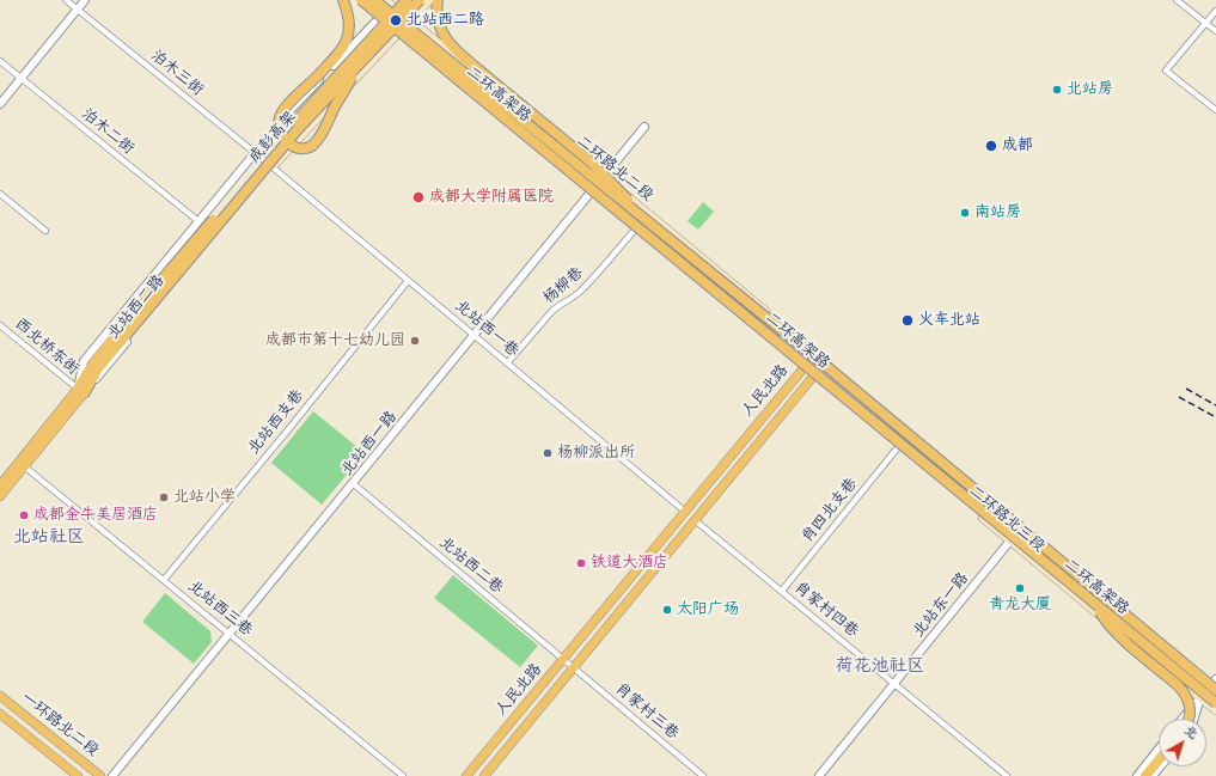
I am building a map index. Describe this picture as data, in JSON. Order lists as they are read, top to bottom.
{
  "streets": {
    "highway": ["二环高架路", "成彭高架"],
    "main road": [
      "二环路北二段",
      "北站西二路",
      "人民北路",
      "二环路北三段",
      "一环路北二段"
    ],
    "street": [
      "泊木三街",
      "泊木二街",
      "杨柳巷",
      "北站西一巷",
      "西北桥东街",
      "北站西支巷",
      "北站西一路",
      "肖四北支巷",
      "北站西二巷",
      "北站东一路",
      "北站西三巷",
      "肖家村四巷",
      "肖家村三巷"
    ]
  },
  "crossings": [
    ["泊木三街", "北站西二路"],
    ["泊木三街", "北站西一巷"],
    ["二环高架路", "二环路北三段"],
    ["泊木二街", "北站西二路"],
    ["二环路北二段", "北站西二路"],
    ["二环路北二段", "人民北路"],
    ["二环路北二段", "北站西一路"],
    ["二环路北二段", "二环路北三段"],
    ["杨柳巷", "北站西一巷"],
    ["北站西二路", "北站西一巷"],
    ["北站西二路", "西北桥东街"],
    ["北站西二路", "北站西三巷"],
    ["北站西一巷", "人民北路"],
    ["北站西一巷", "北站西支巷"],
    ["北站西一巷", "北站西一路"],
    ["人民北路", "二环路北三段"],
    ["人民北路", "北站西二巷"],
    ["人民北路", "肖家村四巷"],
    ["人民北路", "肖家村三巷"],
    ["北站西支巷", "北站西三巷"],
    ["北站西一路", "北站西二巷"],
    ["北站西一路", "北站西三巷"],
    ["肖四北支巷", "二环路北三段"],
    ["肖四北支巷", "肖家村四巷"],
    ["二环路北三段", "北站东一路"],
    ["北站西二巷", "肖家村三巷"],
    ["北站东一路", "肖家村四巷"]
  ],
  "districts": ["北站社区", "荷花池社区"],
  "places": [
    "北站西二路",
    "北站房",
    "成都",
    "成都大学附属医院",
    "南站房",
    "火车北站",
    "成都市第十七幼儿园",
    "杨柳派出所",
    "北站小学",
    "成都金牛美居酒店",
    "铁道大酒店",
    "青龙大厦",
    "太阳广场"
  ],
  "north": "top right"
}
